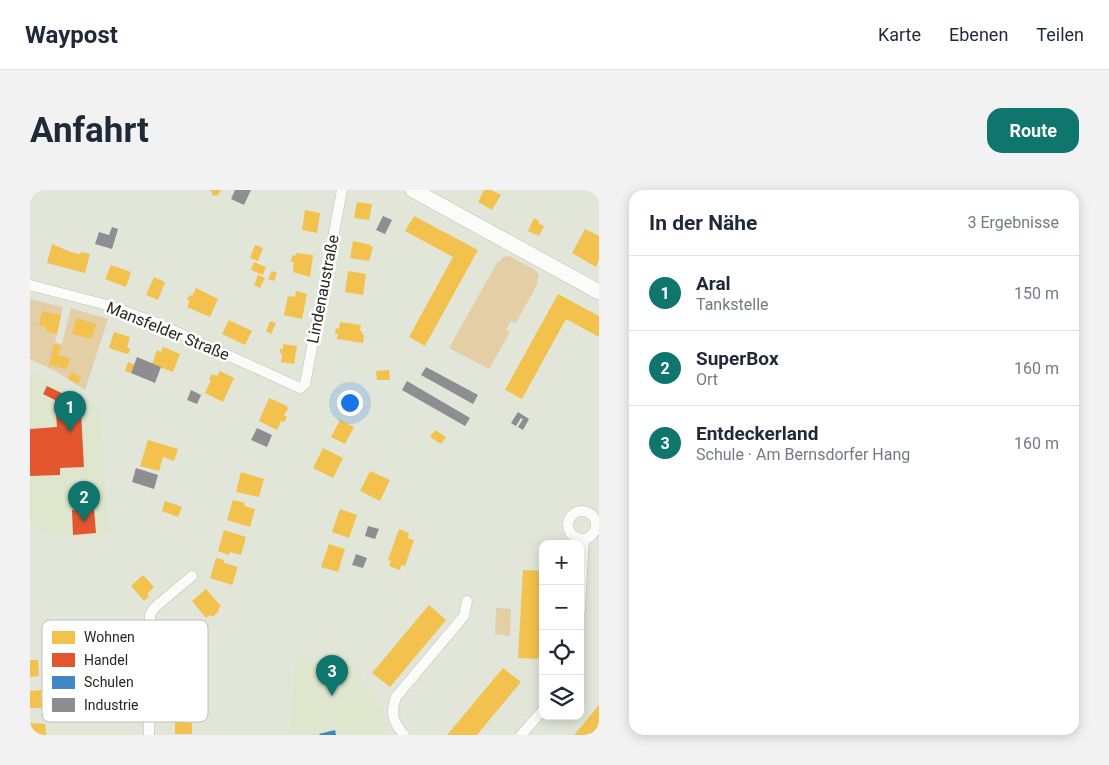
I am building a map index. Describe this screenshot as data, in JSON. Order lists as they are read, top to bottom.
{
  "streets": {
    "street": ["Lindenaustraße", "Mansfelder Straße"]
  },
  "crossings": [
    ["Lindenaustraße", "Mansfelder Straße"]
  ],
  "legend": [
    "Wohnen",
    "Handel",
    "Schulen",
    "Industrie"
  ],
  "page": {
    "header": "Waypost",
    "nav": ["Karte", "Ebenen", "Teilen"],
    "buttons": "Route",
    "title": "Anfahrt",
    "heading": ["In der Nähe", "3 Ergebnisse"],
    "list": [
      {
        "mark": "1",
        "name": "Aral",
        "note": "Tankstelle",
        "value": "150 m"
      },
      {
        "mark": "2",
        "name": "SuperBox",
        "note": "Ort",
        "value": "160 m"
      },
      {
        "mark": "3",
        "name": "Entdeckerland",
        "note": "Schule · Am Bernsdorfer Hang",
        "value": "160 m"
      }
    ],
    "pins": ["1", "2", "3"],
    "map_buttons": ["+", "−"]
  }
}
